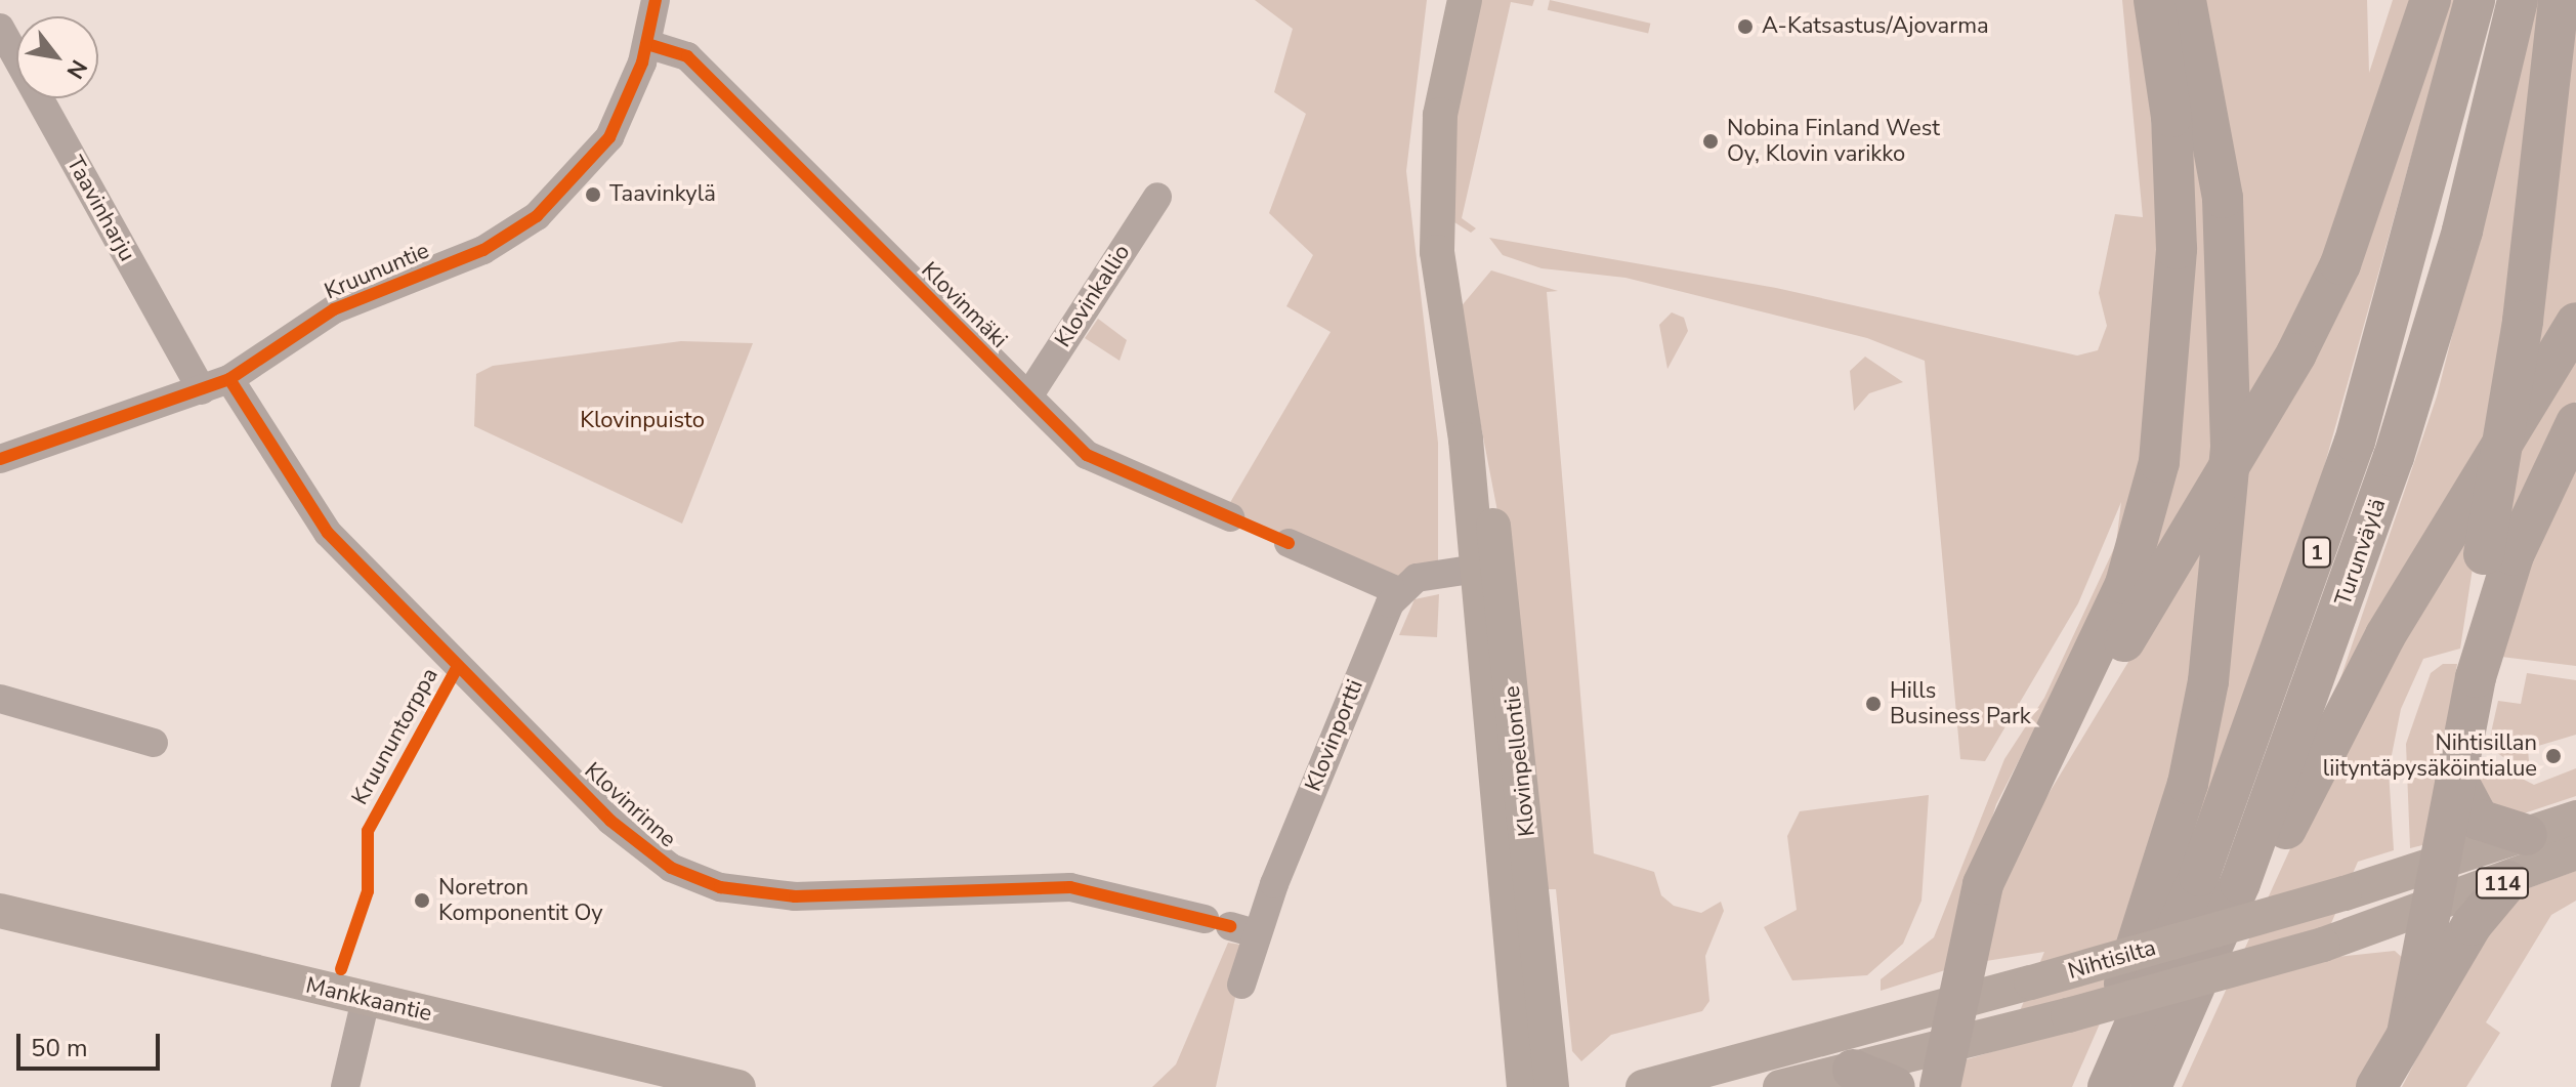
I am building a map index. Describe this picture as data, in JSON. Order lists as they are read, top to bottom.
{
  "streets": {
    "highway": ["1", "Turunväylä"],
    "main road": [
      "Klovinpellontie",
      "114",
      "Nihtisilta",
      "Mankkaantie"
    ],
    "street": [
      "Taavinharju",
      "Kruununtie",
      "Klovinkallio",
      "Klovinmäki",
      "Klovinportti",
      "Klovinrinne"
    ],
    "cycle path": ["Kruununtorppa"]
  },
  "crossings": [
    ["Taavinharju", "Kruununtie"],
    ["Kruununtie", "Klovinmäki"],
    ["Kruununtie", "Klovinrinne"],
    ["Klovinkallio", "Klovinmäki"],
    ["Klovinportti", "Klovinrinne"]
  ],
  "parks": ["Klovinpuisto"],
  "places": [
    "A-Katsastus/Ajovarma",
    "Nobina Finland West Oy, Klovin varikko",
    "Taavinkylä",
    "Hills Business Park",
    "Nihtisillan liityntäpysäköintialue",
    "Noretron Komponentit Oy"
  ],
  "scale_bar": "50 m",
  "north": "bottom right"
}
